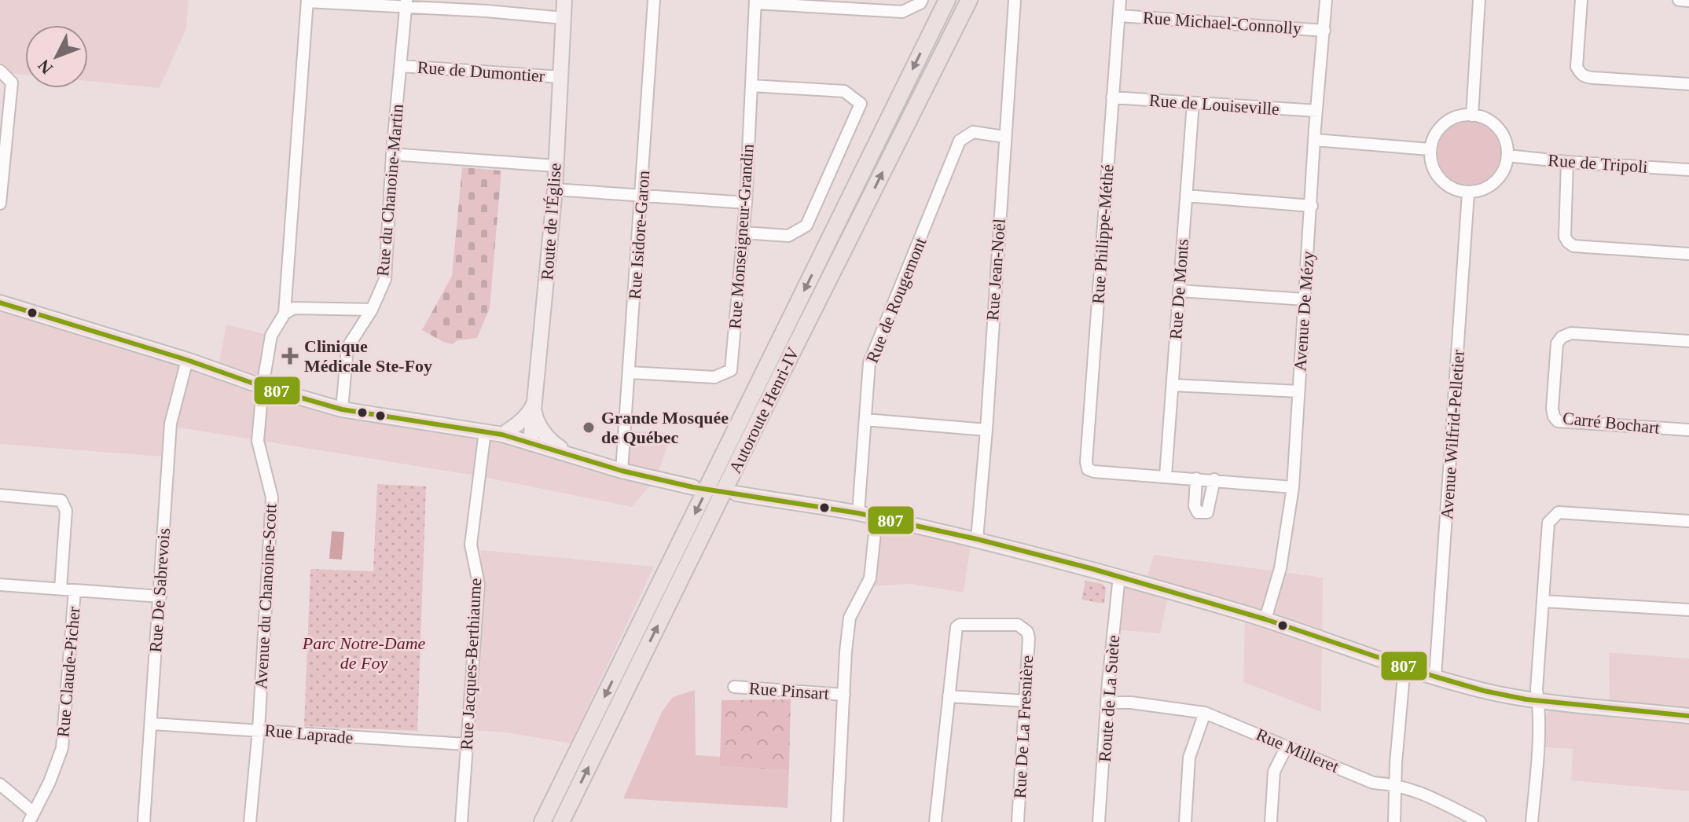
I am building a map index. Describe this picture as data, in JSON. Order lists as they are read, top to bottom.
{
  "streets": {
    "highway": ["Autoroute Henri-IV"],
    "main road": ["Route de l'Église"],
    "street": [
      "Rue Michael-Connolly",
      "Rue de Dumontier",
      "Rue de Louiseville",
      "Rue de Tripoli",
      "Rue du Chanoine-Martin",
      "Rue Philippe-Méthé",
      "Rue Isidore-Garon",
      "Rue Monseigneur-Grandin",
      "Rue Jean-Noël",
      "Rue De Monts",
      "Rue de Rougemont",
      "Avenue De Mézy",
      "Carré Bochart",
      "Avenue Wilfrid-Pelletier",
      "Rue De Sabrevois",
      "Avenue du Chanoine-Scott",
      "Rue Jacques-Berthiaume",
      "Rue Claude-Picher",
      "Rue Pinsart",
      "Route de La Suète",
      "Rue De La Fresnière",
      "Rue Laprade",
      "Rue Milleret"
    ]
  },
  "crossings": [
    ["Rue Michael-Connolly", "Rue Philippe-Méthé"],
    ["Rue Michael-Connolly", "Avenue De Mézy"],
    ["Rue de Dumontier", "Rue du Chanoine-Martin"],
    ["Rue de Dumontier", "Route de l'Église"],
    ["Rue de Louiseville", "Rue Philippe-Méthé"],
    ["Rue de Louiseville", "Rue De Monts"],
    ["Rue de Louiseville", "Avenue De Mézy"],
    ["Rue de Tripoli", "Avenue Wilfrid-Pelletier"],
    ["Rue Philippe-Méthé", "Rue De Monts"],
    ["Rue Isidore-Garon", "Rue Monseigneur-Grandin"],
    ["Rue Jean-Noël", "Rue de Rougemont"],
    ["Rue De Sabrevois", "Rue Laprade"],
    ["Avenue du Chanoine-Scott", "Rue Laprade"],
    ["Rue Jacques-Berthiaume", "Rue Laprade"],
    ["Route de La Suète", "Rue Milleret"]
  ],
  "parks": ["Parc Notre-Dame de Foy"],
  "places": {
    "health": ["Clinique Médicale Ste-Foy"],
    "other": ["Grande Mosquée de Québec"]
  },
  "lines": ["transit line 807"],
  "north": "bottom left"
}
